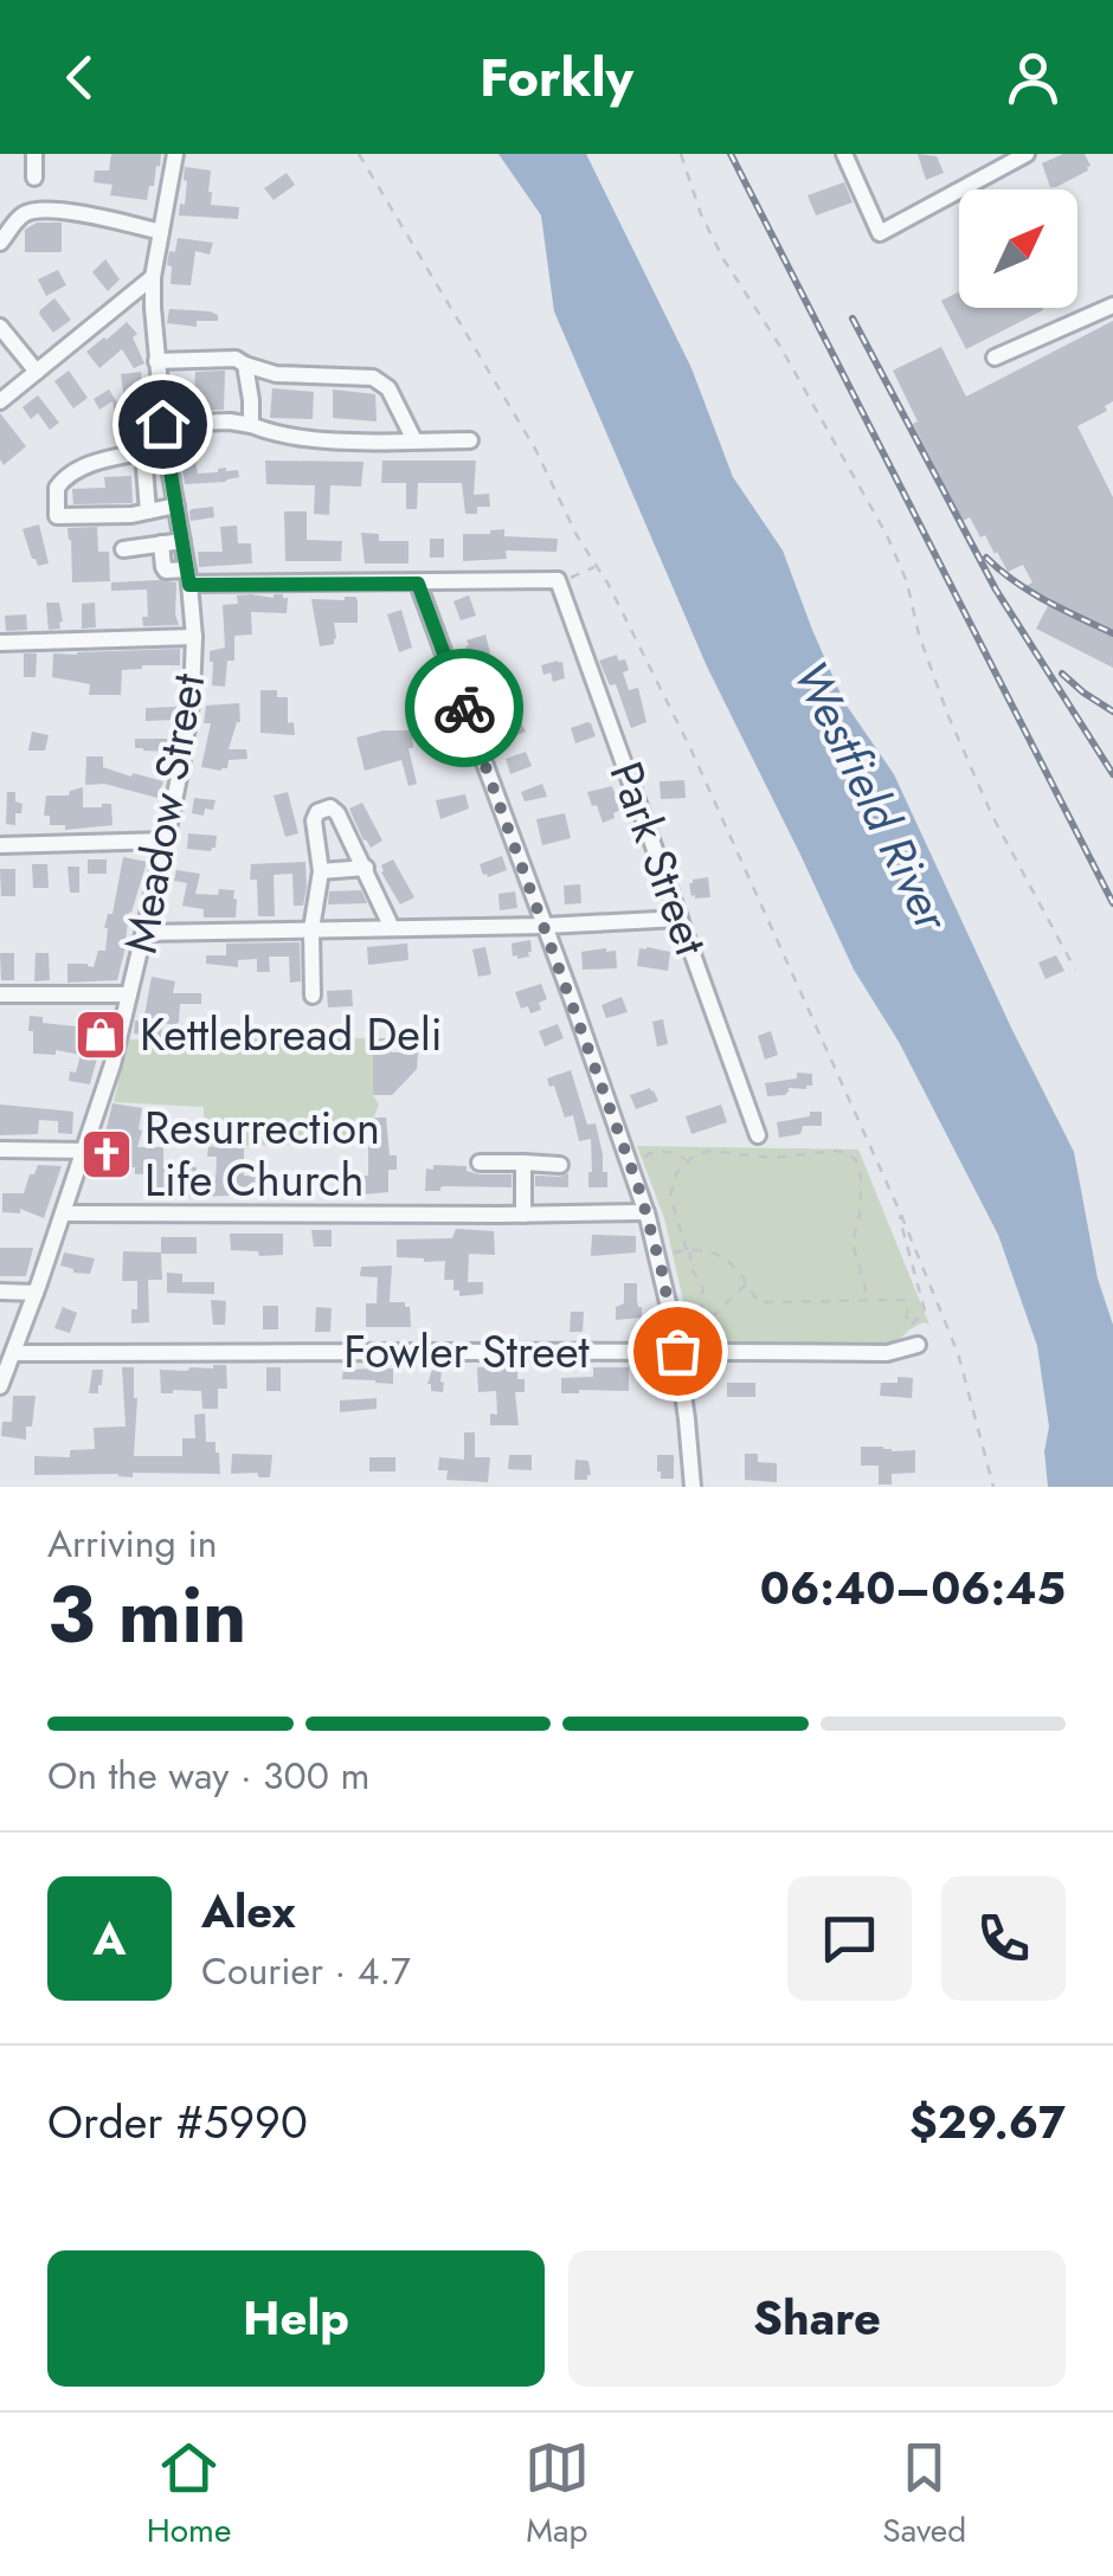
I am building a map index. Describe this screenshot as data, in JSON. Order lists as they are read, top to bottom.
{
  "streets": {
    "street": ["Meadow Street", "Park Street", "Fowler Street"]
  },
  "crossings": [
    ["Meadow Street", "Fowler Street"]
  ],
  "water": ["Westfield River"],
  "places": {
    "shop": ["Kettlebread Deli"],
    "church": ["Resurrection Life Church"]
  },
  "north": "top right",
  "page": {
    "header": "Forkly",
    "heading": ["3 min", "Arriving in", "06:40–06:45"],
    "panel": [
      "Alex",
      "Courier · 4.7",
      "Order #5990",
      "$29.67"
    ],
    "bar": "On the way · 300 m",
    "round": "A",
    "buttons": ["Help", "Share"],
    "tabs": ["Home", "Map", "Saved"]
  }
}
